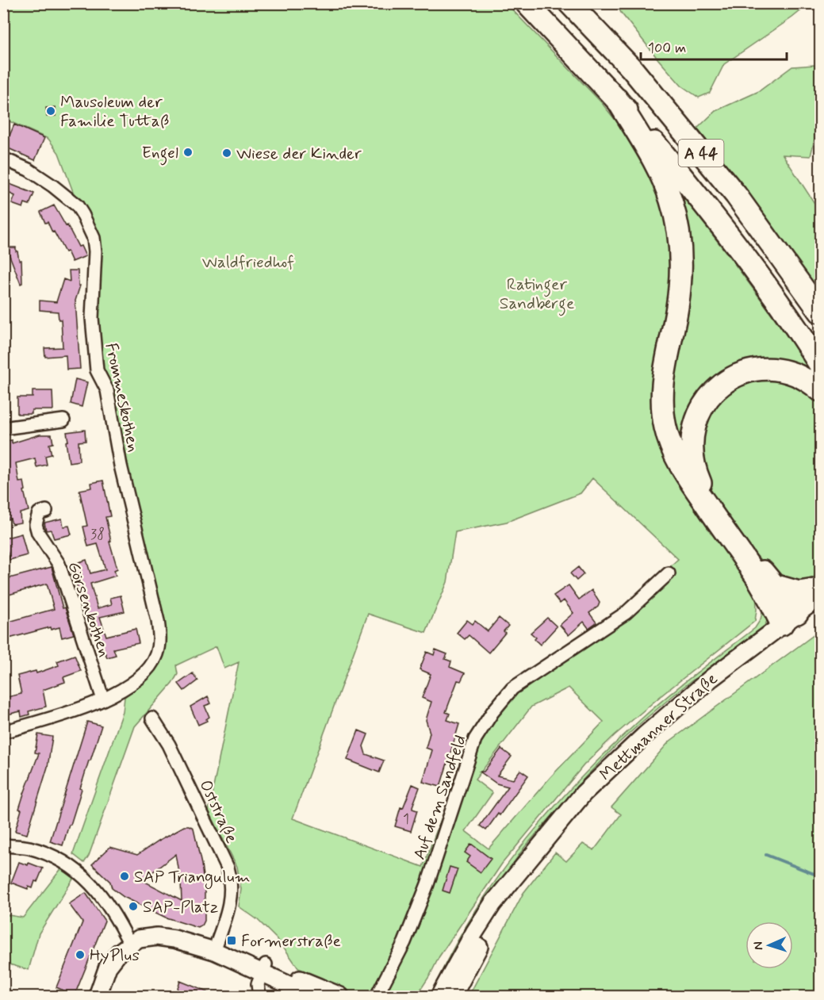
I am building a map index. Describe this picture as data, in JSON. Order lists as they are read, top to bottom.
{
  "streets": {
    "highway": ["A 44"],
    "main road": ["Mettmanner Straße"],
    "street": [
      "Frommeskothen",
      "Görsenkothen",
      "Auf dem Sandfeld",
      "Oststraße"
    ]
  },
  "crossings": [
    ["Frommeskothen", "Görsenkothen"]
  ],
  "parks": ["Waldfriedhof", "Ratinger Sandberge"],
  "places": {
    "other": [
      "Mausoleum der Familie Tuttaß",
      "Engel",
      "Wiese der Kinder",
      "SAP Triangulum",
      "SAP-Platz",
      "HyPlus"
    ],
    "transit": ["Formerstraße"]
  },
  "house_numbers": ["38", "1"],
  "scale_bar": "100 m",
  "north": "left"
}
